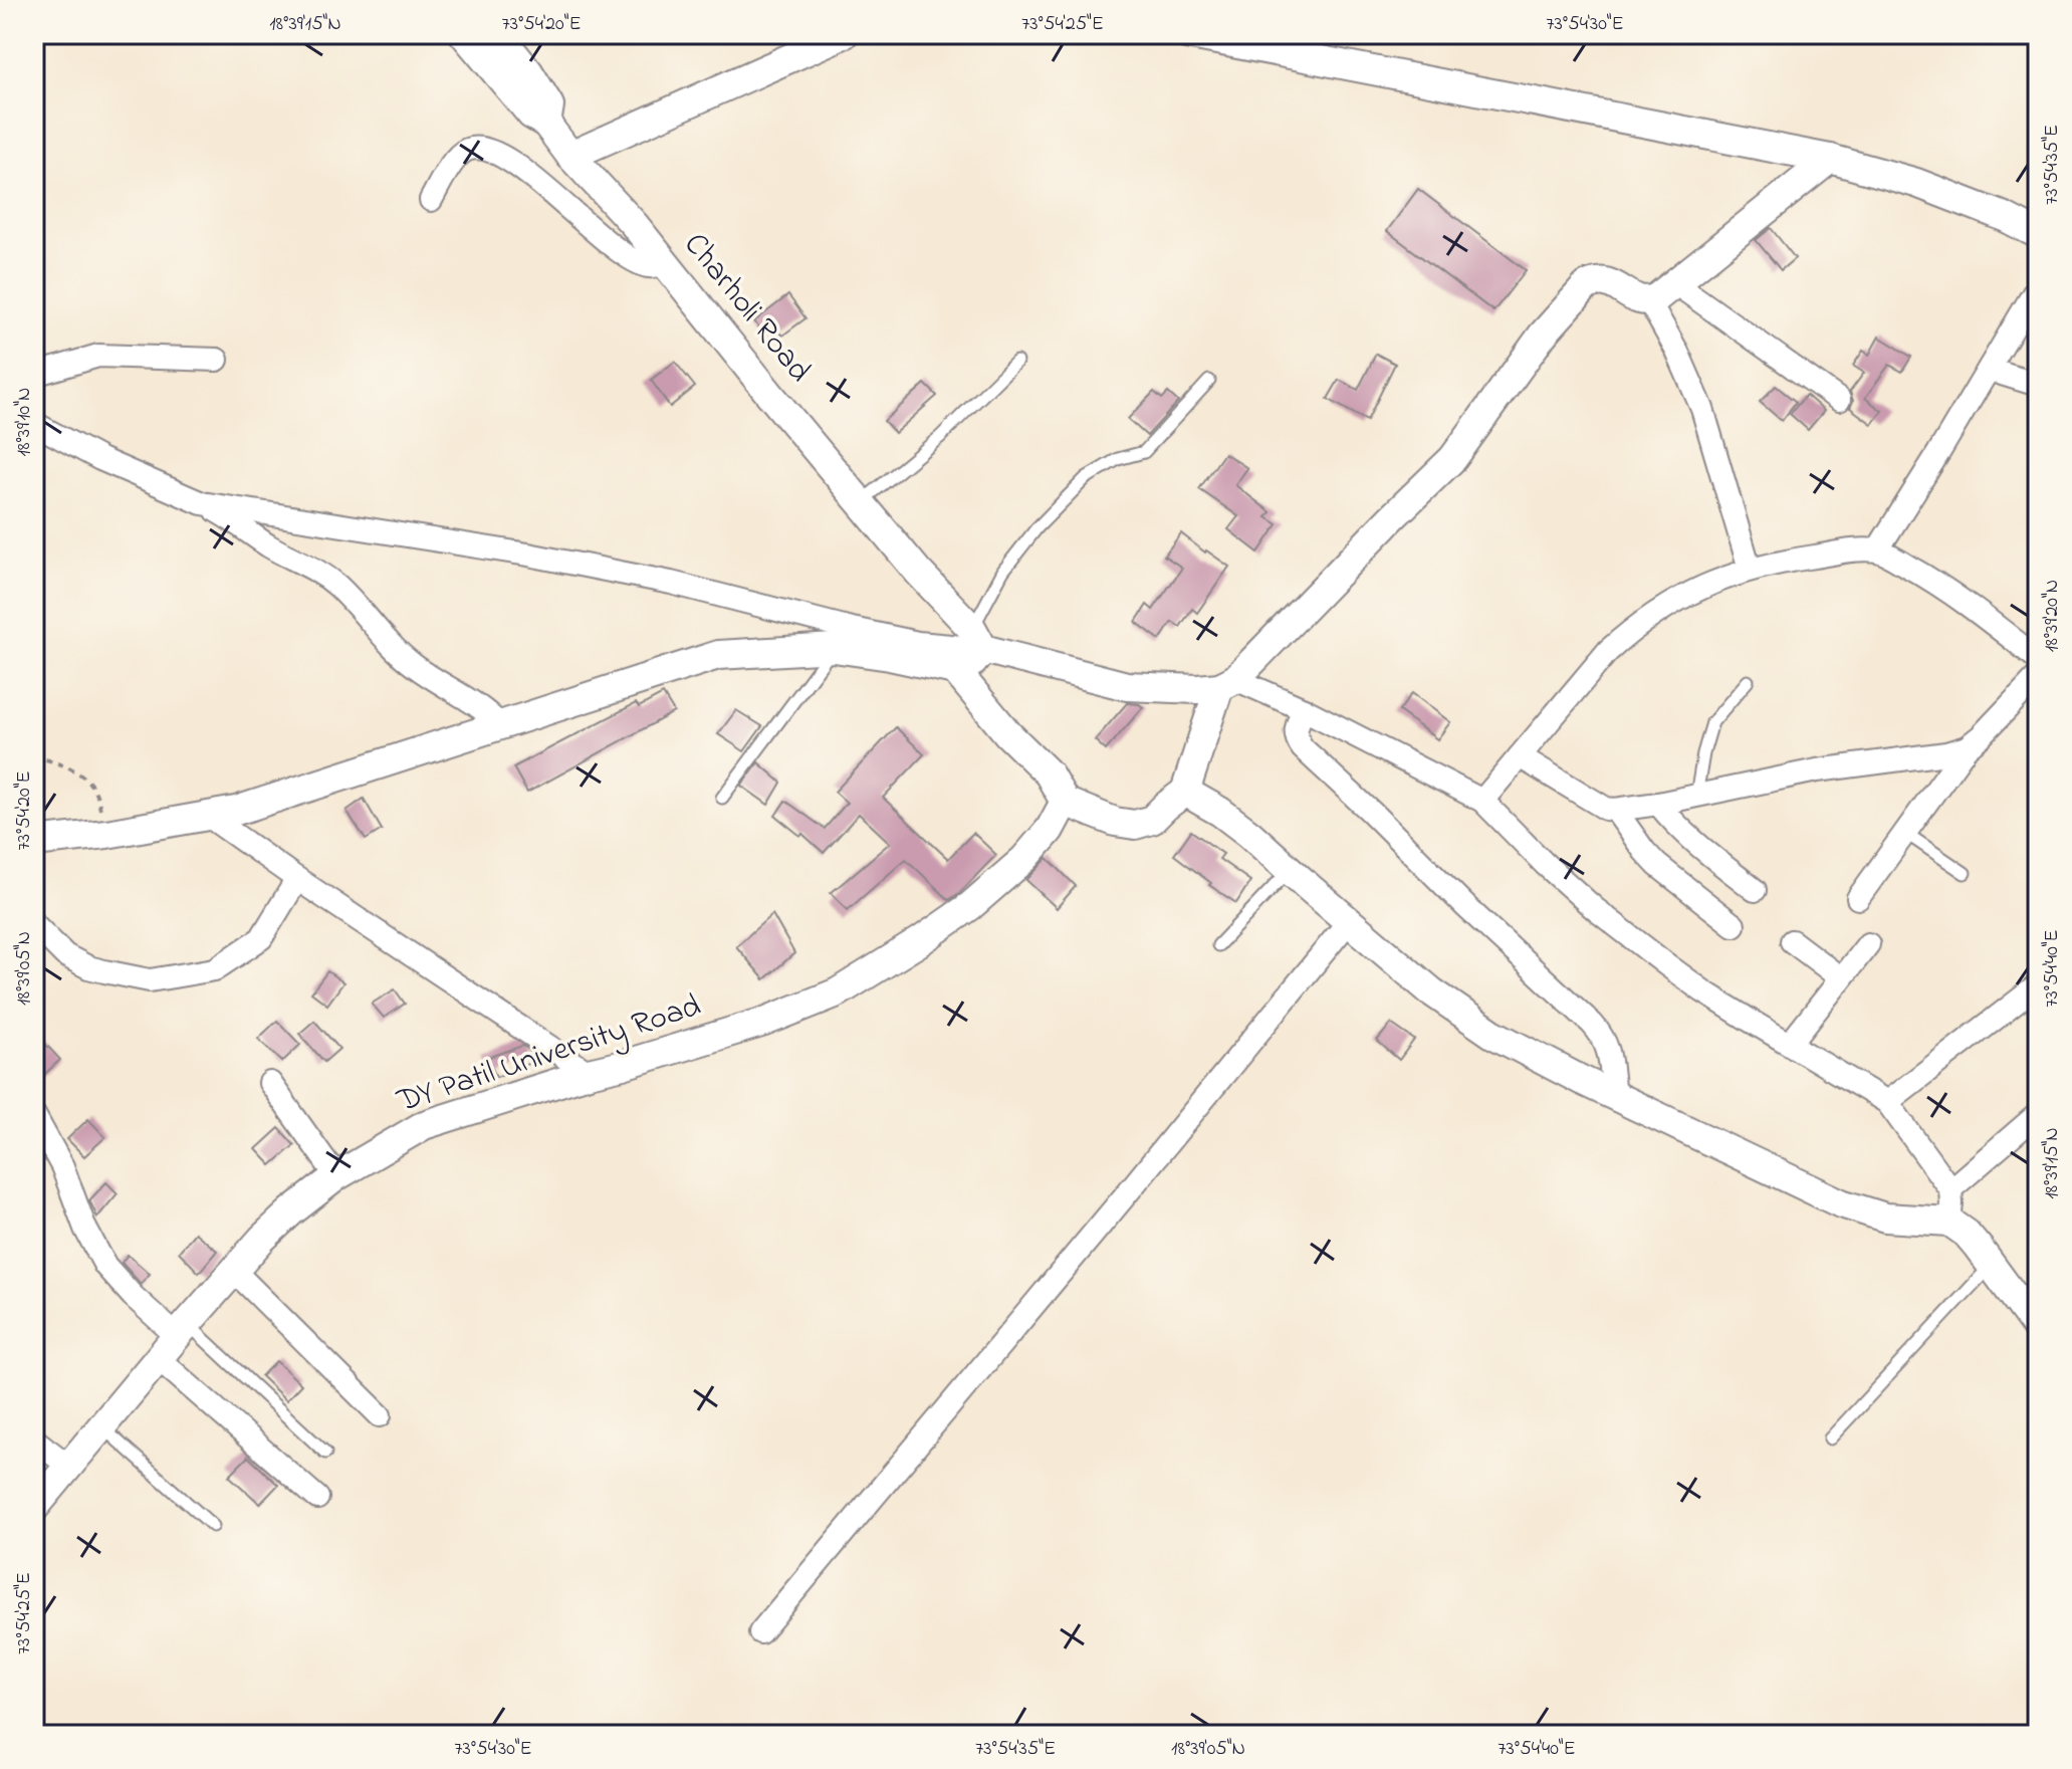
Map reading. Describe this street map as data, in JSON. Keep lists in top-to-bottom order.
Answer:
{
  "streets": {
    "street": ["Charholi Road", "DY Patil University Road"]
  },
  "coordinates": [
    "18°39'15\"N",
    "73°54'20\"E",
    "73°54'25\"E",
    "73°54'30\"E",
    "73°54'35\"E",
    "18°39'10\"N",
    "18°39'20\"N",
    "73°54'40\"E",
    "18°39'05\"N"
  ]
}
